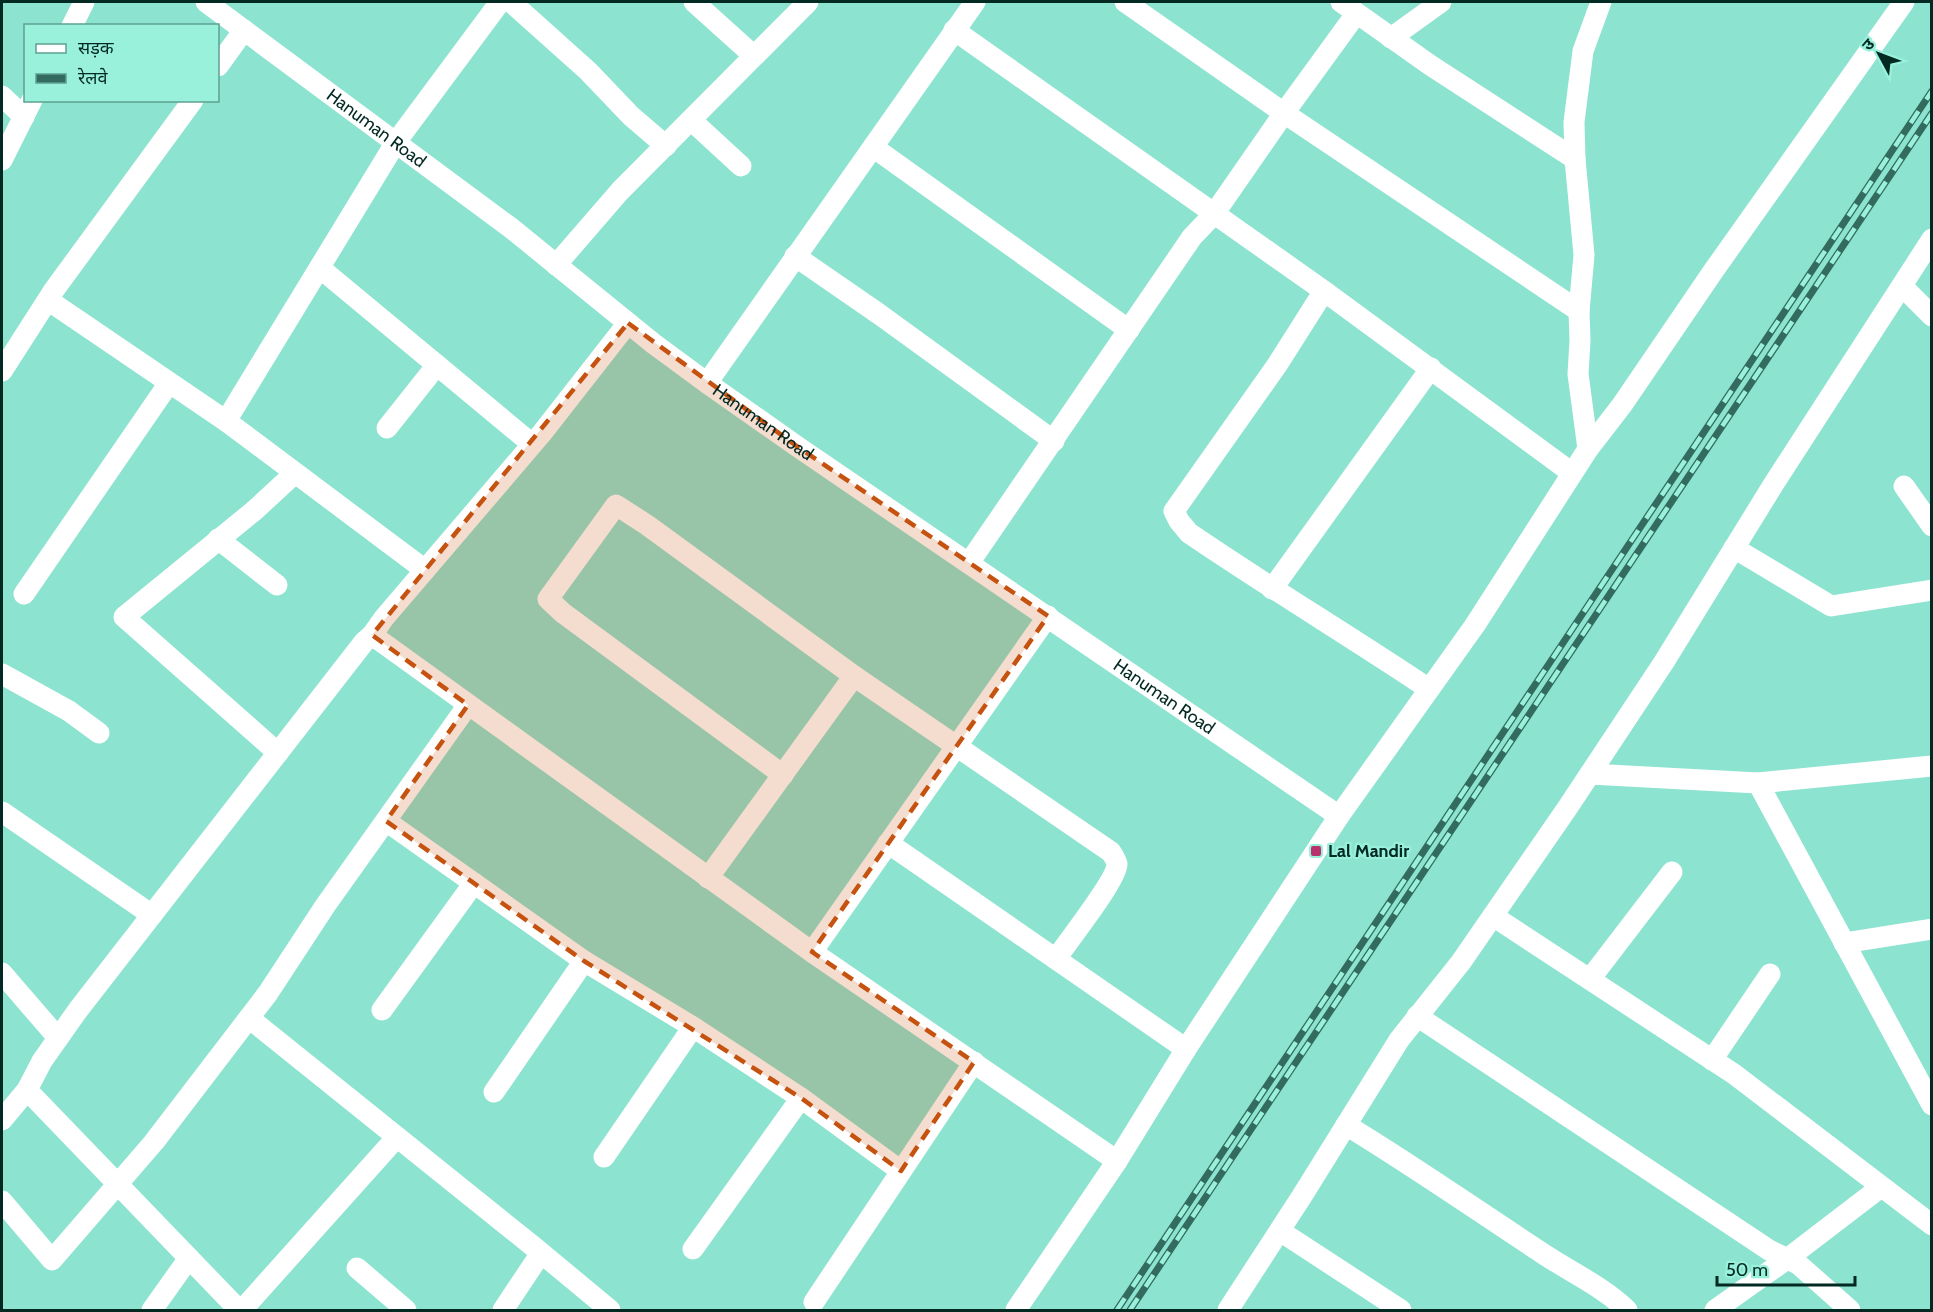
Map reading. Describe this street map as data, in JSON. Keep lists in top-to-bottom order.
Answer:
{
  "streets": {
    "street": ["Hanuman Road"]
  },
  "places": {
    "transit": ["Lal Mandir"]
  },
  "legend": ["सड़क", "रेलवे"],
  "scale_bar": "50 m",
  "north": "top left"
}
